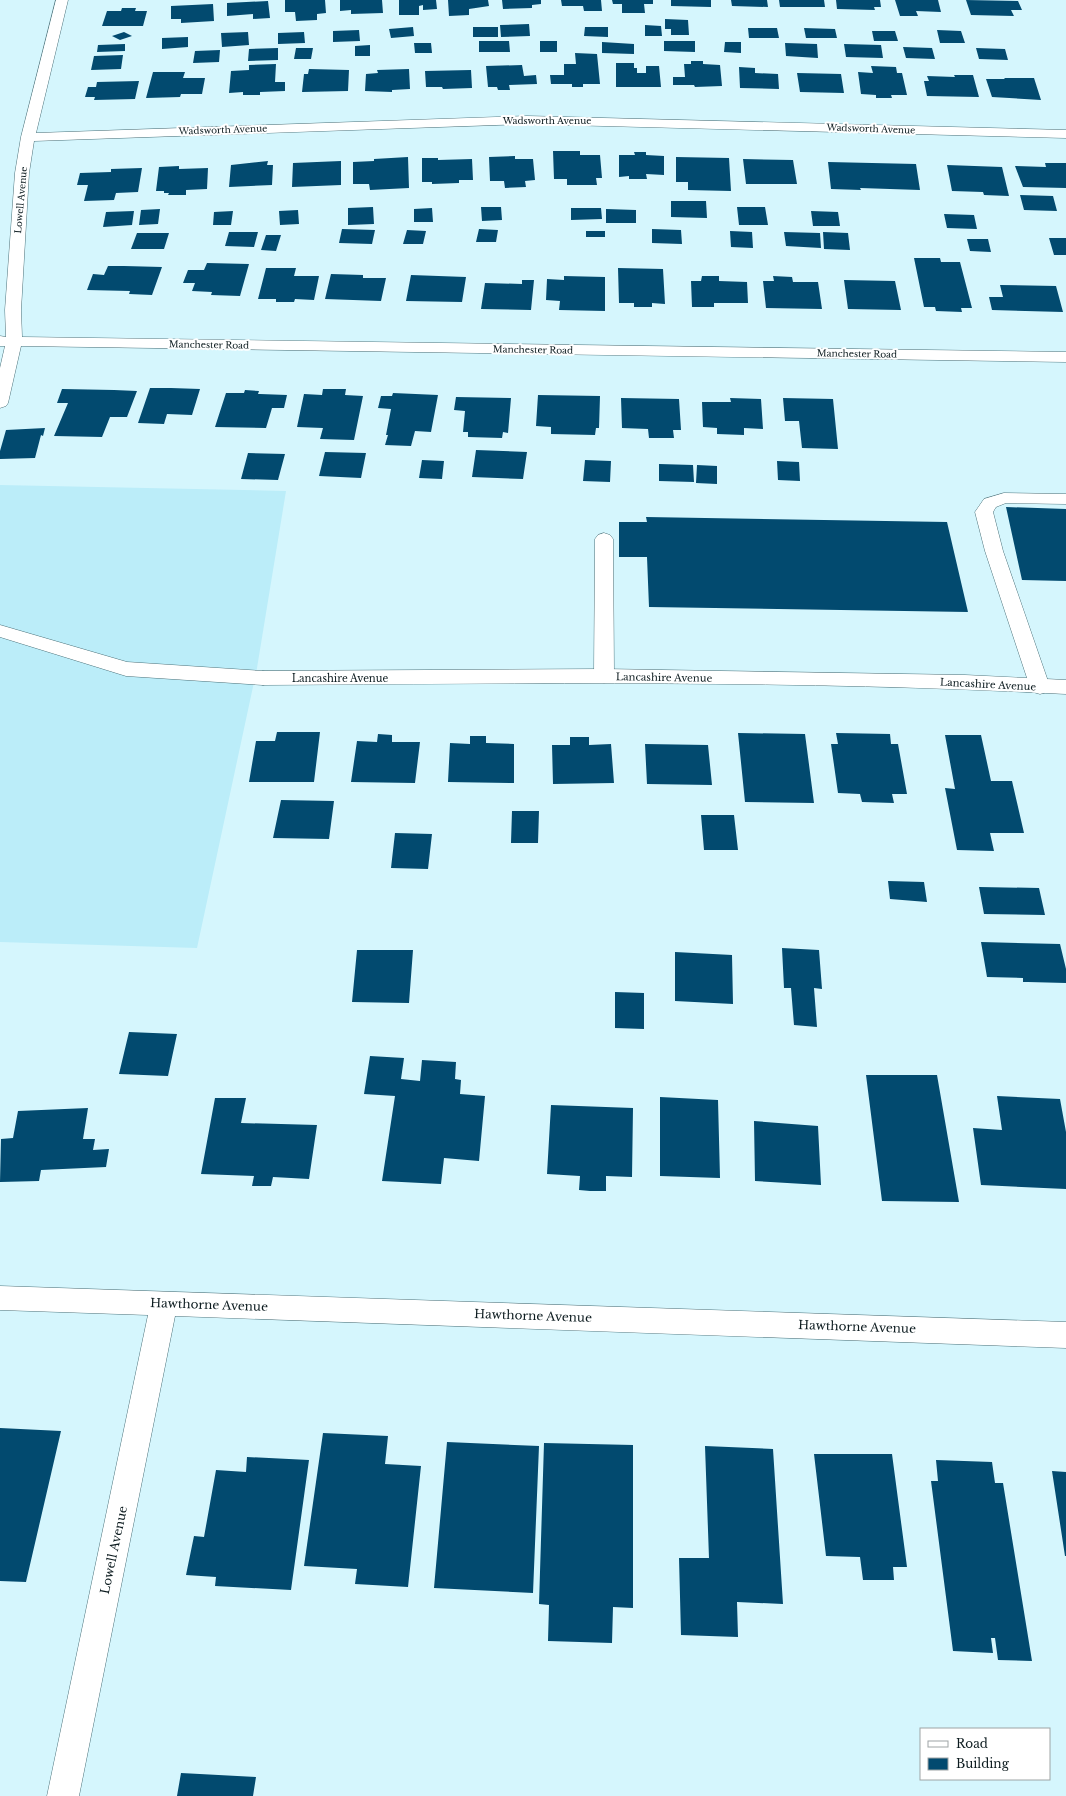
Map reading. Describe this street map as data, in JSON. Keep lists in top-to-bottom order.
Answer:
{
  "streets": {
    "street": [
      "Wadsworth Avenue",
      "Lowell Avenue",
      "Manchester Road",
      "Lancashire Avenue",
      "Hawthorne Avenue"
    ]
  },
  "crossings": [
    ["Wadsworth Avenue", "Lowell Avenue"],
    ["Lowell Avenue", "Manchester Road"],
    ["Lowell Avenue", "Hawthorne Avenue"]
  ],
  "legend": ["Road", "Building"]
}
